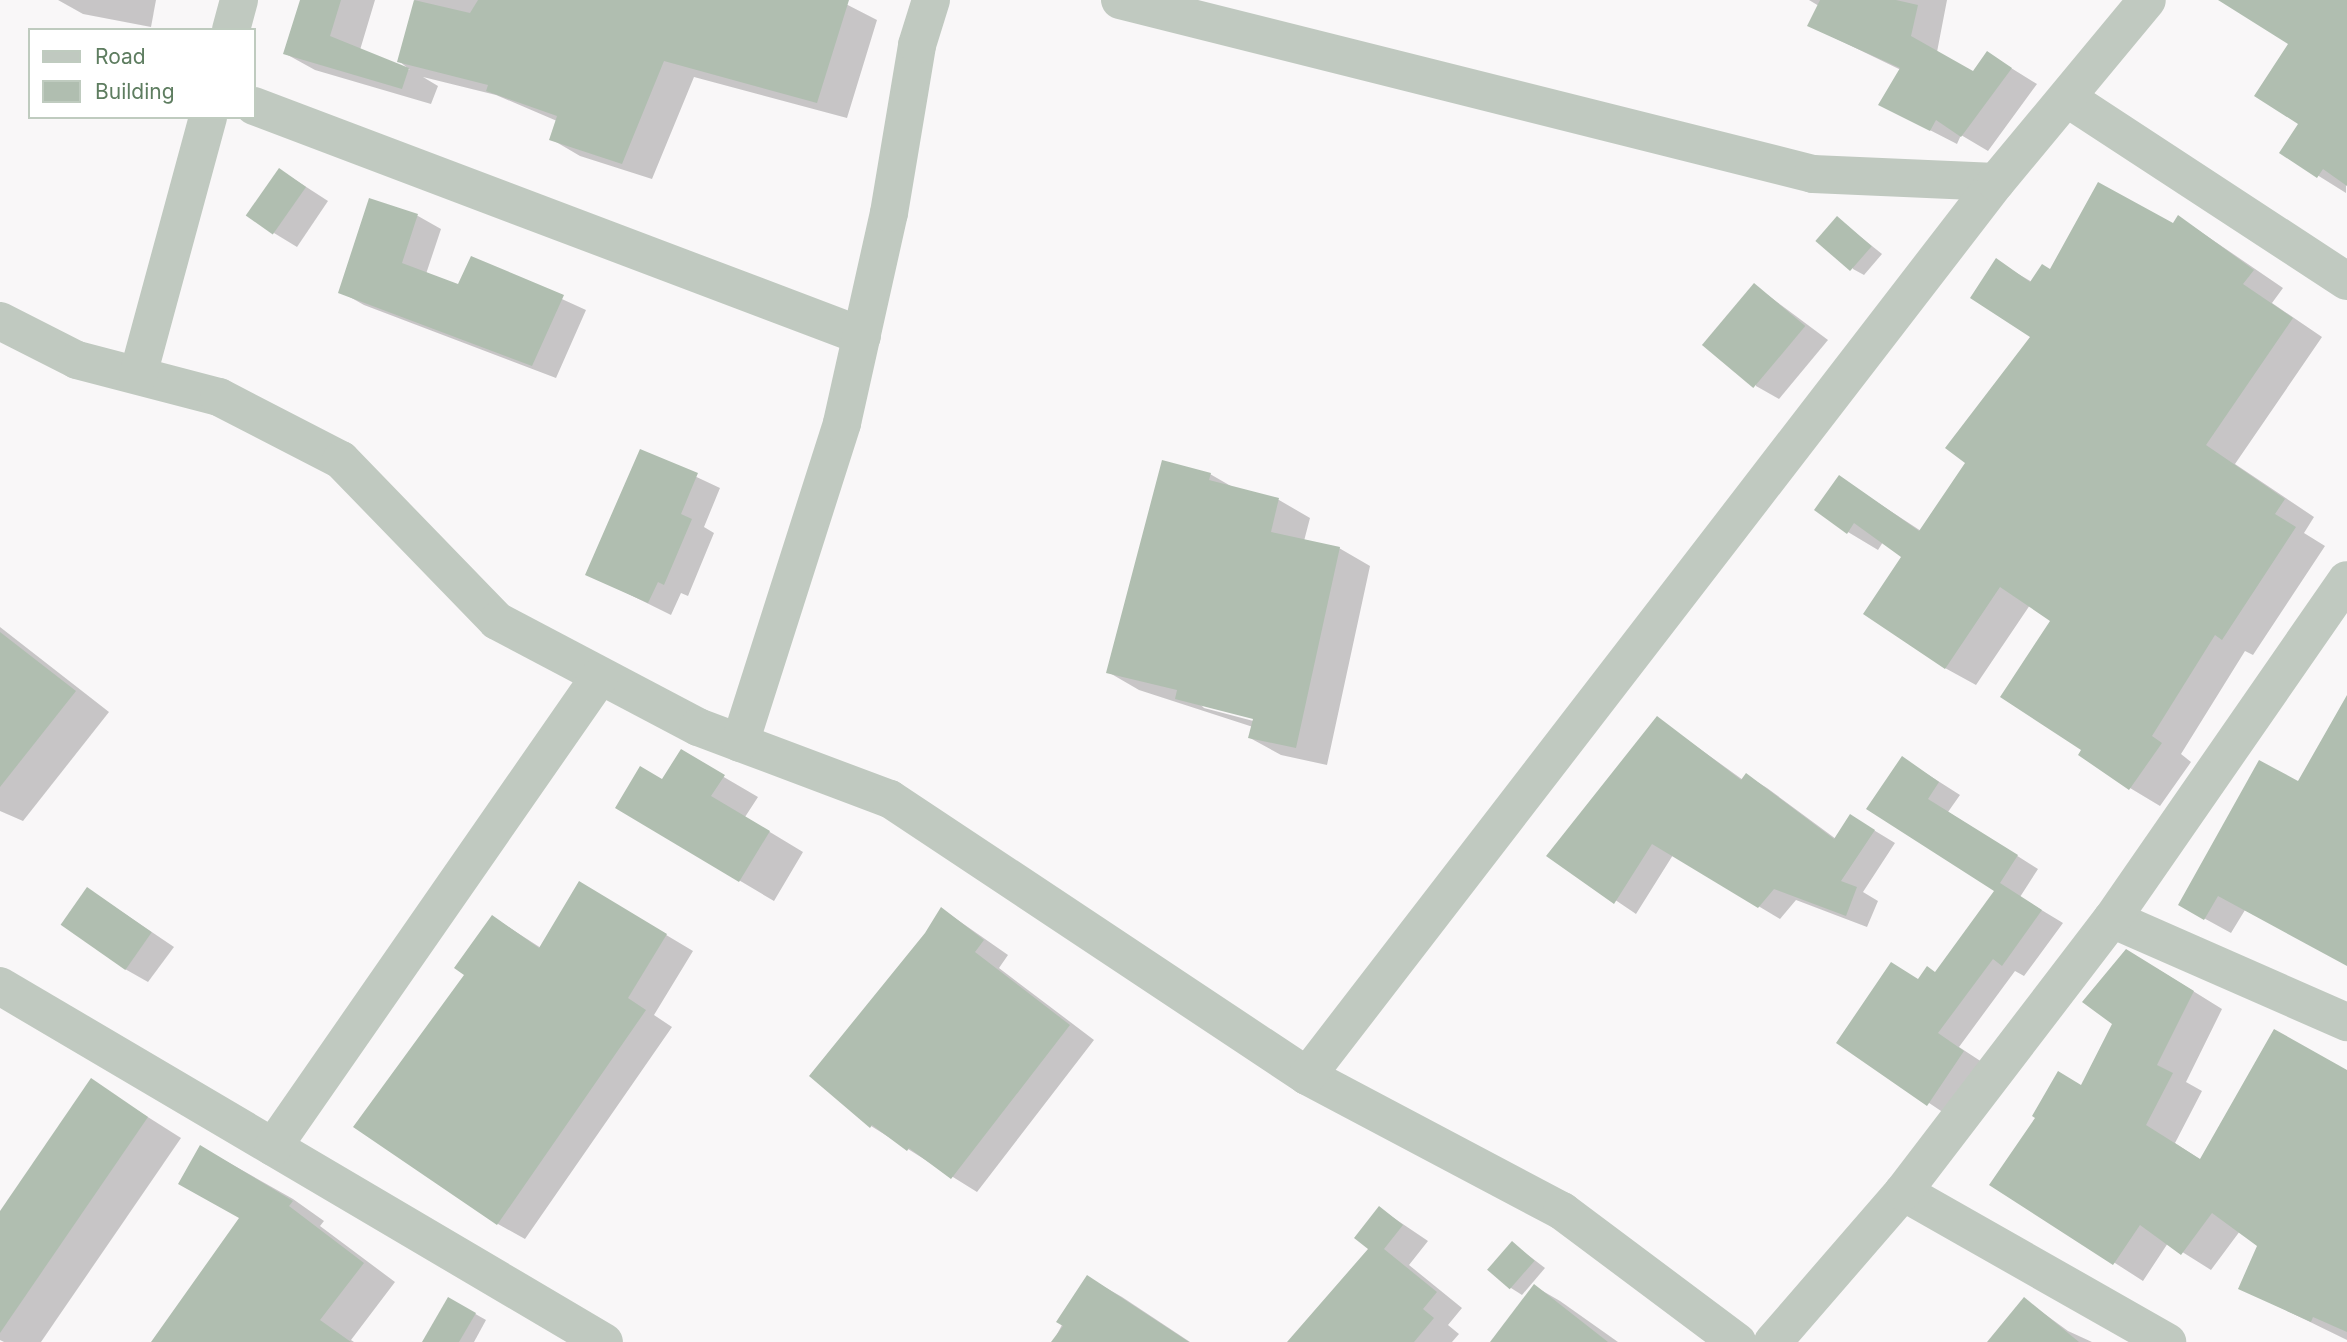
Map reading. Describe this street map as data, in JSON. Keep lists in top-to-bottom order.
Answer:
{
  "legend": ["Road", "Building"]
}
